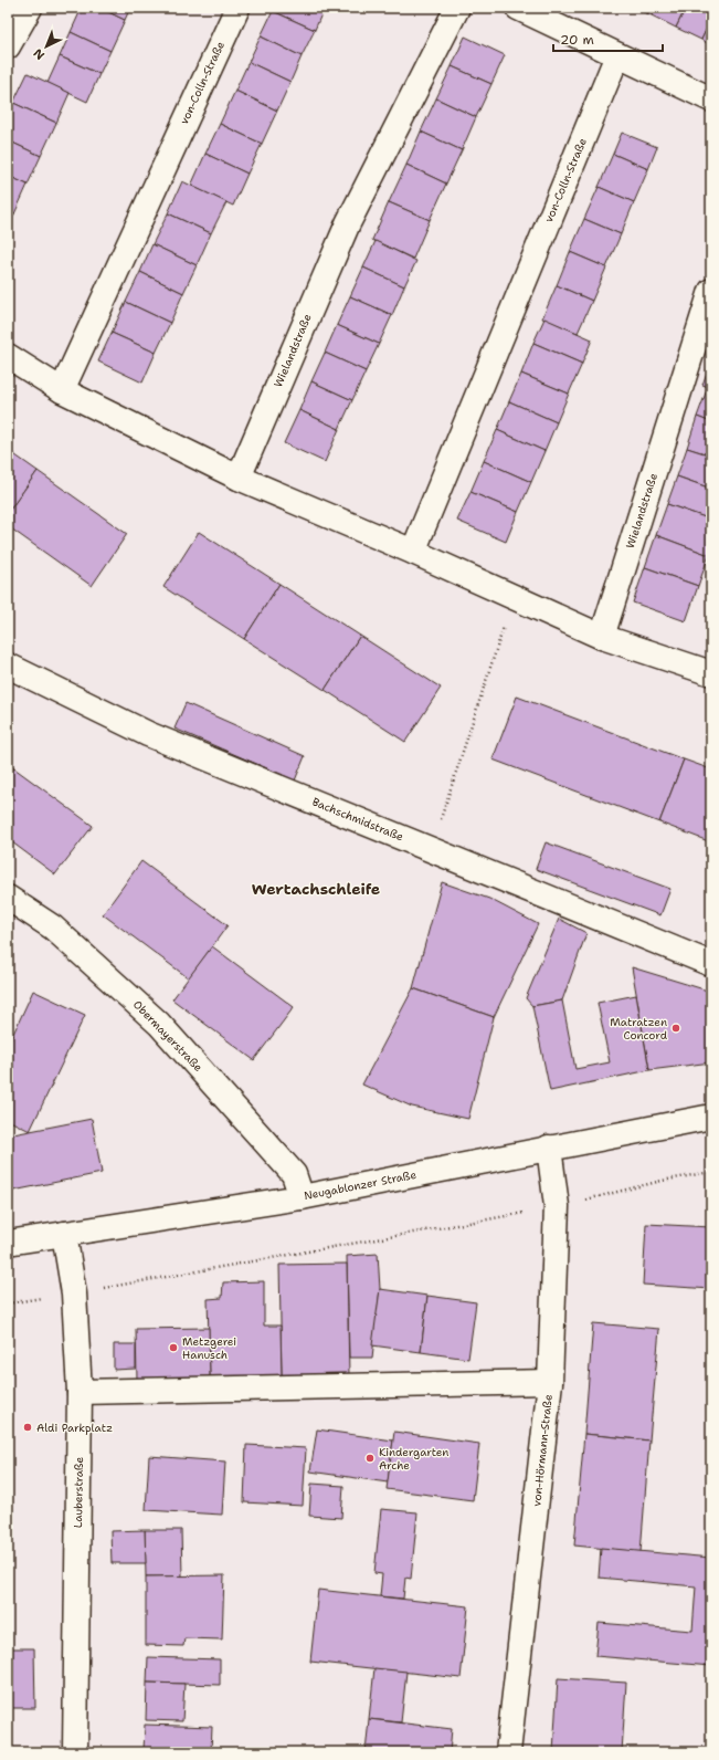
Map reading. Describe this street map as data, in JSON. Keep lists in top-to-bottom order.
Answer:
{
  "streets": {
    "street": [
      "von-Colln-Straße",
      "Wielandstraße",
      "Bachschmidstraße",
      "Obermayerstraße",
      "Neugablonzer Straße",
      "von-Hörmann-Straße",
      "Lauberstraße"
    ]
  },
  "crossings": [
    ["Obermayerstraße", "Neugablonzer Straße"],
    ["Neugablonzer Straße", "von-Hörmann-Straße"],
    ["Neugablonzer Straße", "Lauberstraße"]
  ],
  "districts": ["Wertachschleife"],
  "places": [
    "Matratzen Concord",
    "Metzgerei Hanusch",
    "Aldi Parkplatz",
    "Kindergarten Arche"
  ],
  "scale_bar": "20 m",
  "north": "bottom left"
}
